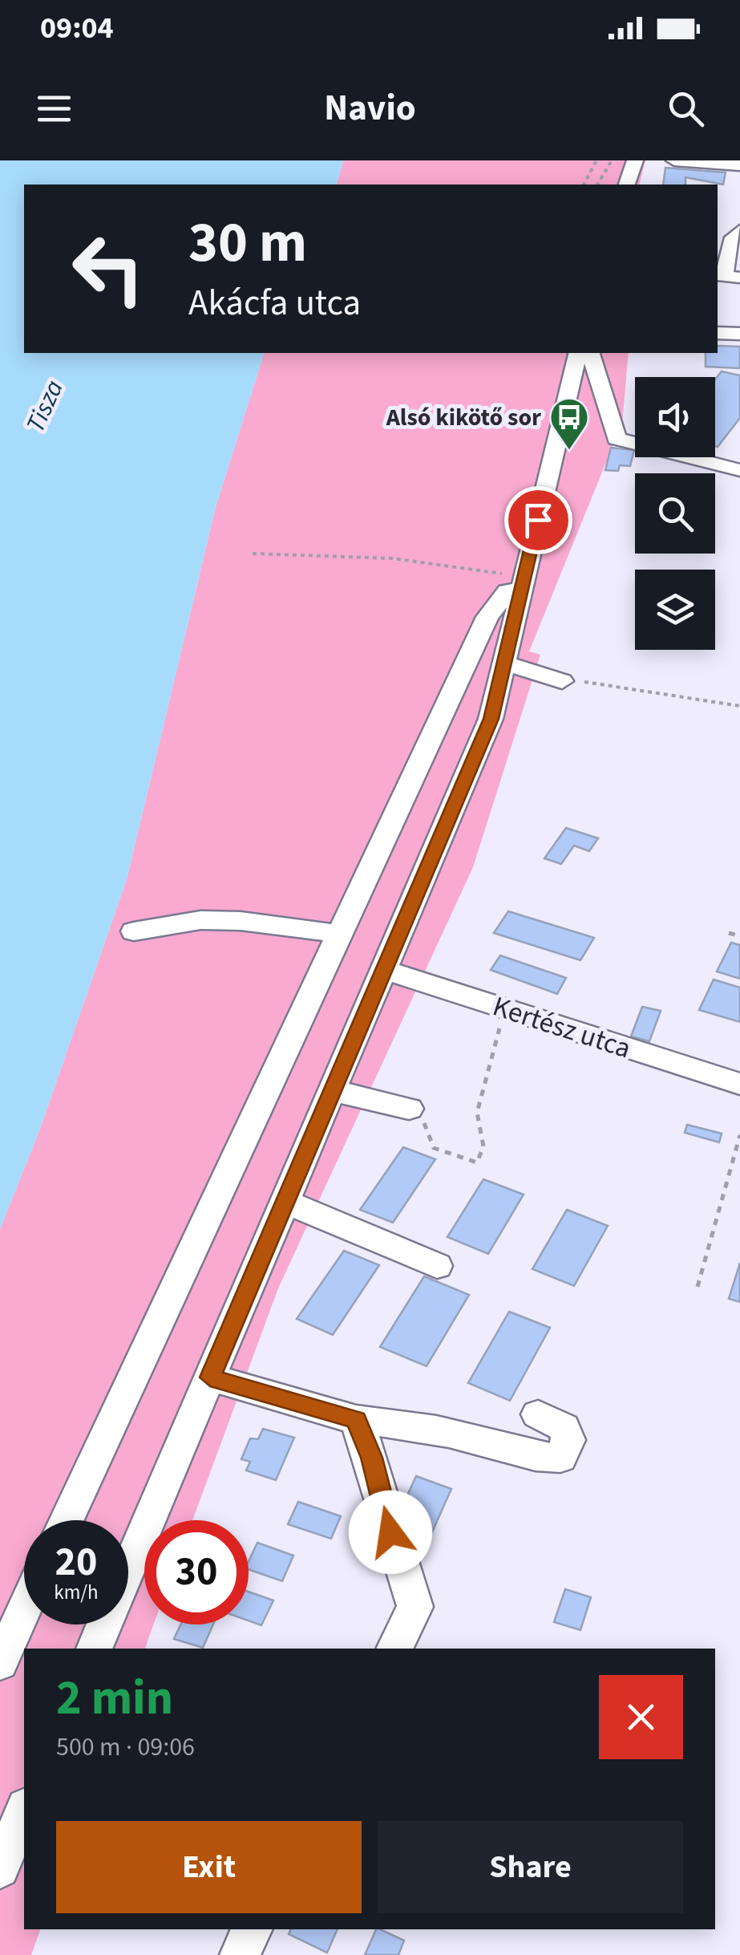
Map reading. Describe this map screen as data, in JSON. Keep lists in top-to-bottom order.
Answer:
{
  "streets": {
    "street": ["Kertész utca"]
  },
  "water": ["Tisza"],
  "places": {
    "bus stop": ["Alsó kikötő sor"]
  },
  "page": {
    "status": "09:04",
    "header": "Navio",
    "turn": ["30 m", "Akácfa utca"],
    "speed": "20 km/h",
    "limit": "30",
    "heading": ["2 min", "500 m · 09:06"],
    "buttons": ["Exit", "Share"]
  }
}
